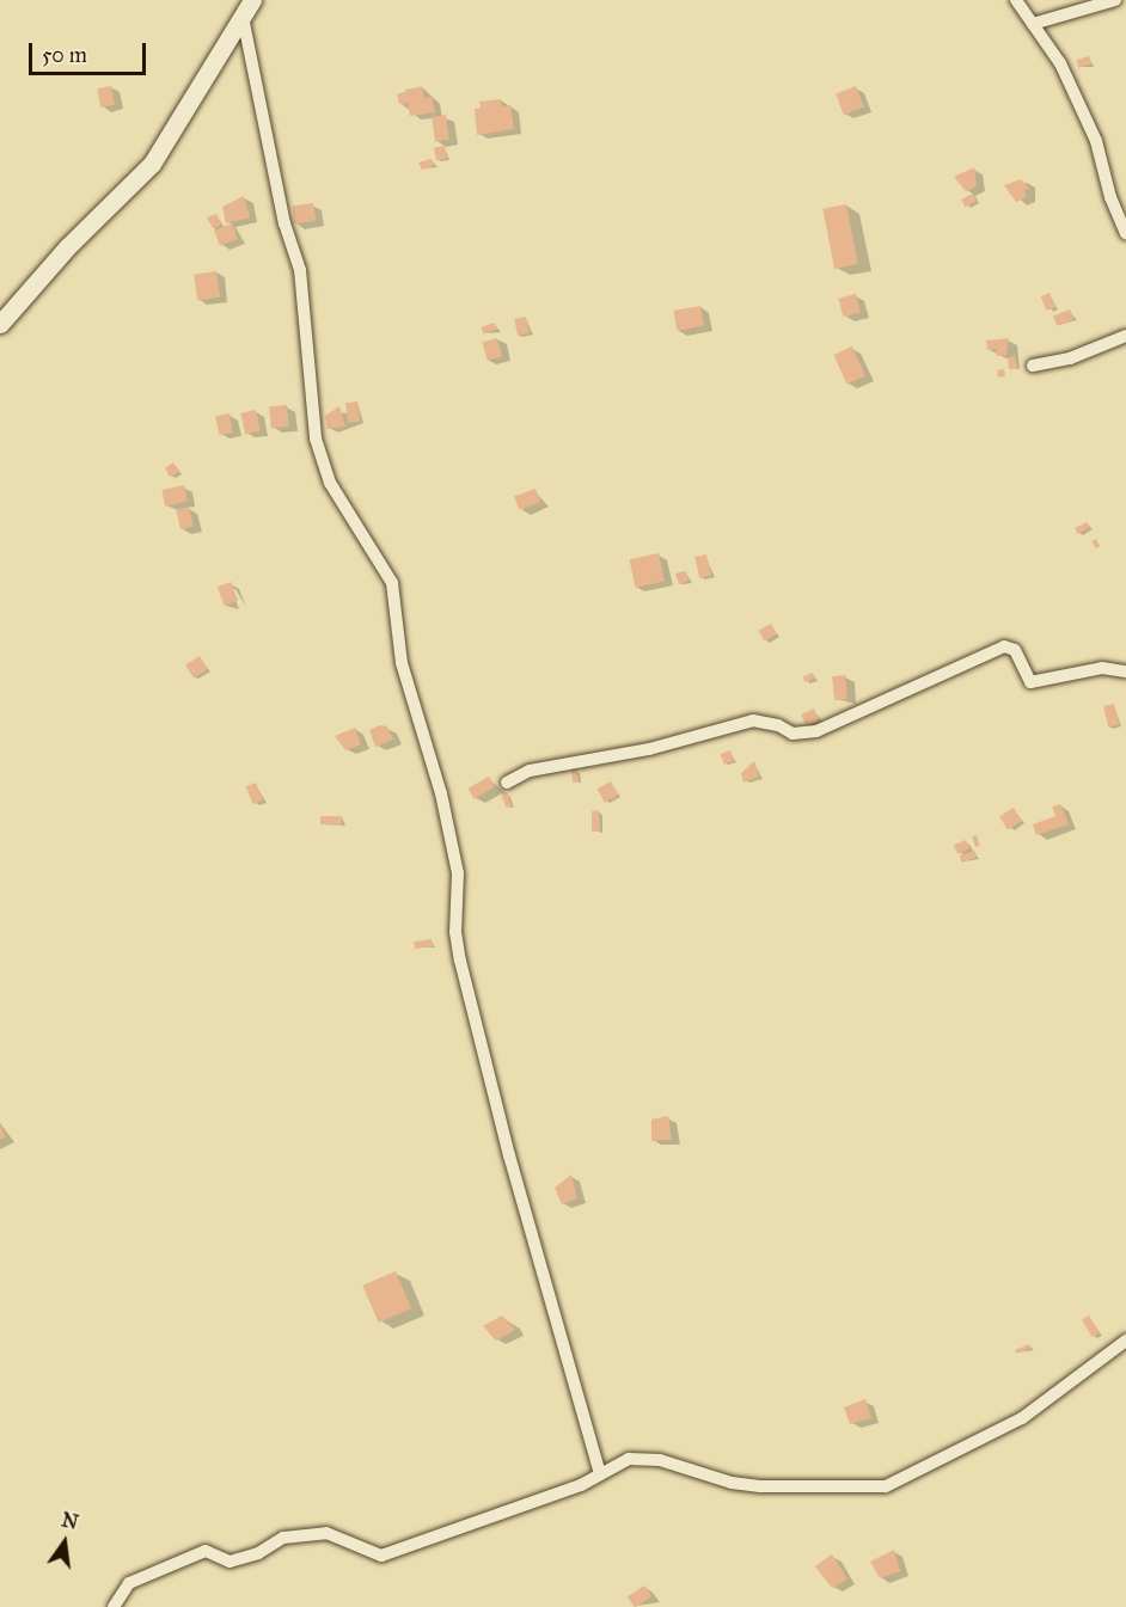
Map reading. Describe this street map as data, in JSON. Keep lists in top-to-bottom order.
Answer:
{
  "scale_bar": "50 m",
  "north": "top"
}
